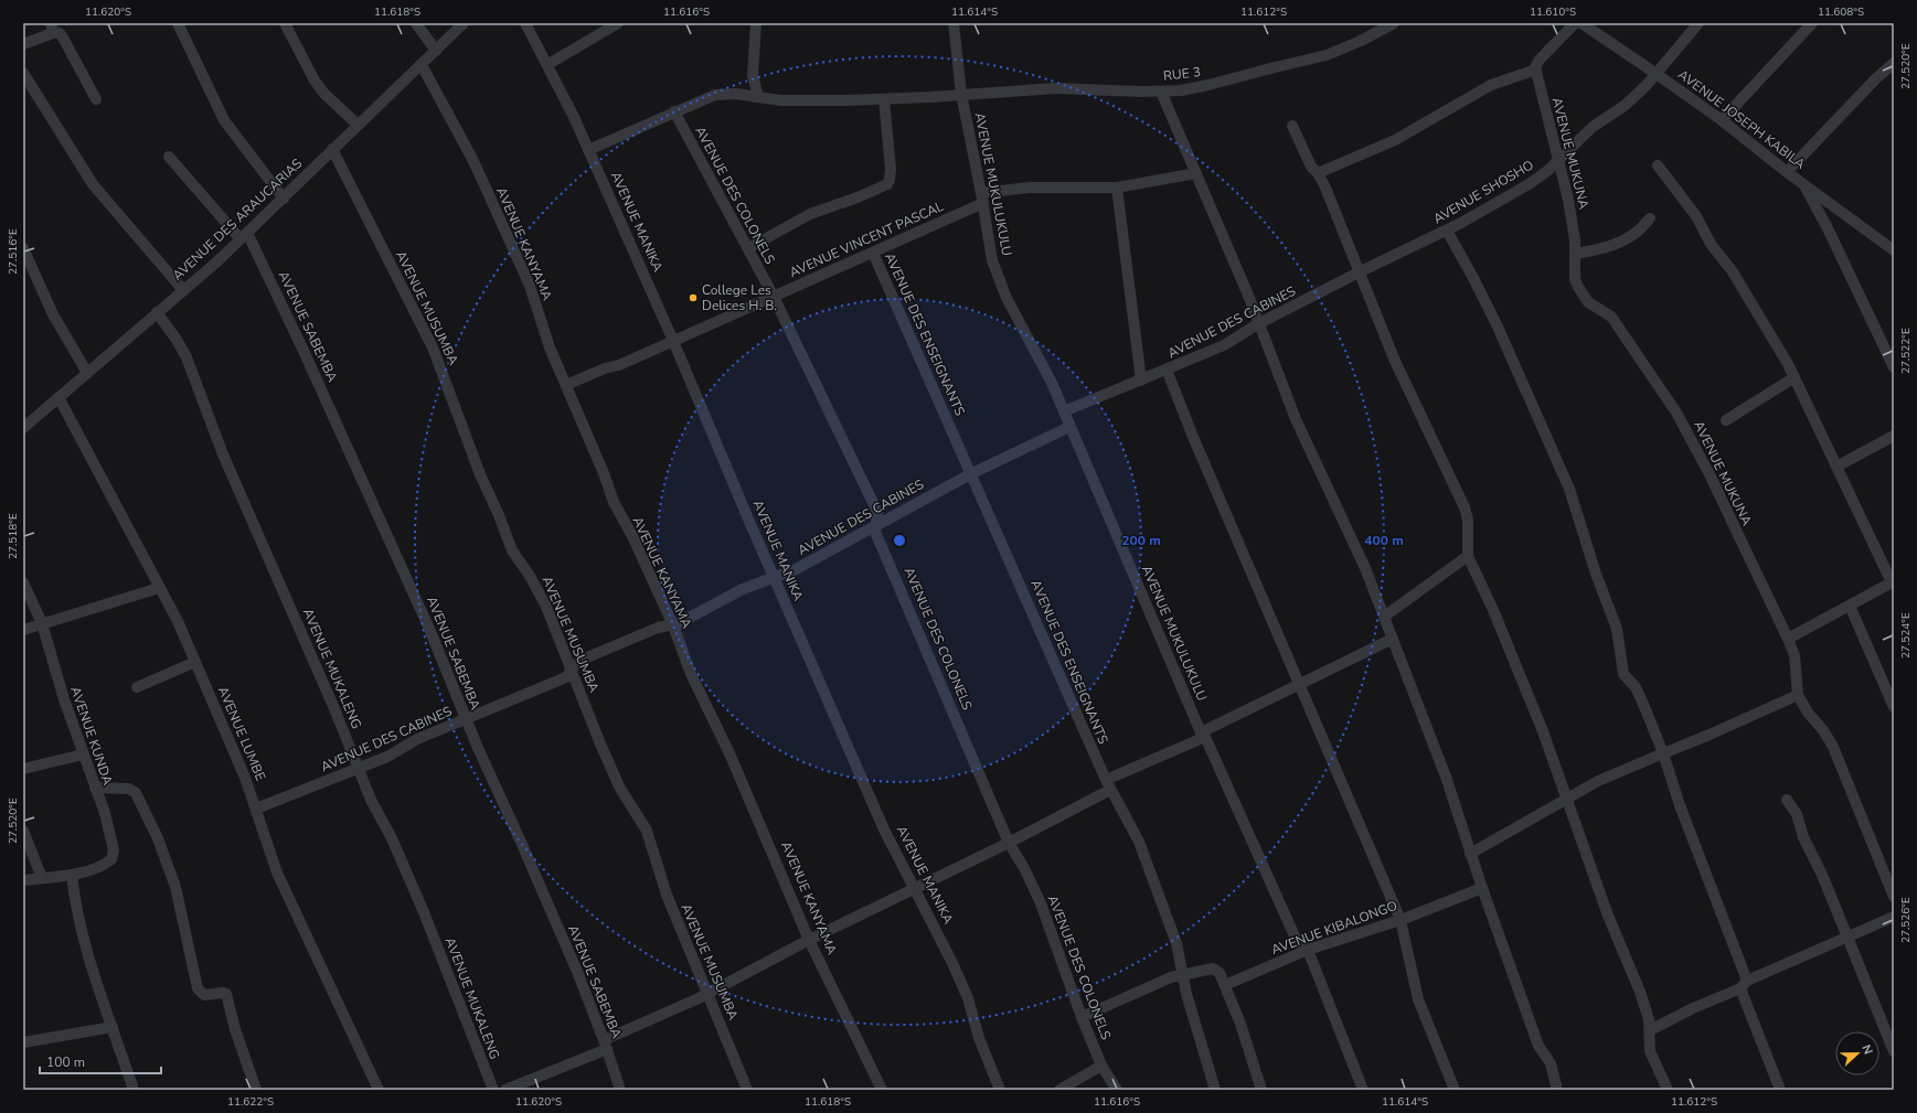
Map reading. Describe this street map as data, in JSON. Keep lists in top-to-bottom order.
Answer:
{
  "streets": {
    "street": [
      "RUE 3",
      "AVENUE JOSEPH KABILA",
      "AVENUE MUKUNA",
      "AVENUE MUKULUKULU",
      "AVENUE SHOSHO",
      "AVENUE DES COLONELS",
      "AVENUE DES ARAUCARIAS",
      "AVENUE MANIKA",
      "AVENUE VINCENT PASCAL",
      "AVENUE KANYAMA",
      "AVENUE MUSUMBA",
      "AVENUE DES CABINES",
      "AVENUE SABEMBA",
      "AVENUE DES ENSEIGNANTS",
      "AVENUE MUKALENG",
      "AVENUE LUMBE",
      "AVENUE KUNDA",
      "AVENUE KIBALONGO"
    ]
  },
  "crossings": [
    ["RUE 3", "AVENUE MUKULUKULU"],
    ["RUE 3", "AVENUE DES COLONELS"],
    ["RUE 3", "AVENUE MANIKA"],
    ["AVENUE JOSEPH KABILA", "AVENUE SHOSHO"],
    ["AVENUE MUKUNA", "AVENUE SHOSHO"],
    ["AVENUE MUKULUKULU", "AVENUE VINCENT PASCAL"],
    ["AVENUE MUKULUKULU", "AVENUE DES CABINES"],
    ["AVENUE MUKULUKULU", "AVENUE KIBALONGO"],
    ["AVENUE SHOSHO", "AVENUE DES CABINES"],
    ["AVENUE DES COLONELS", "AVENUE VINCENT PASCAL"],
    ["AVENUE DES COLONELS", "AVENUE DES CABINES"],
    ["AVENUE DES ARAUCARIAS", "AVENUE KANYAMA"],
    ["AVENUE DES ARAUCARIAS", "AVENUE MUSUMBA"],
    ["AVENUE DES ARAUCARIAS", "AVENUE SABEMBA"],
    ["AVENUE DES ARAUCARIAS", "AVENUE MUKALENG"],
    ["AVENUE DES ARAUCARIAS", "AVENUE LUMBE"],
    ["AVENUE MANIKA", "AVENUE VINCENT PASCAL"],
    ["AVENUE MANIKA", "AVENUE DES CABINES"],
    ["AVENUE VINCENT PASCAL", "AVENUE KANYAMA"],
    ["AVENUE VINCENT PASCAL", "AVENUE DES ENSEIGNANTS"],
    ["AVENUE KANYAMA", "AVENUE DES CABINES"],
    ["AVENUE MUSUMBA", "AVENUE DES CABINES"],
    ["AVENUE DES CABINES", "AVENUE SABEMBA"],
    ["AVENUE DES CABINES", "AVENUE DES ENSEIGNANTS"],
    ["AVENUE DES CABINES", "AVENUE MUKALENG"],
    ["AVENUE DES CABINES", "AVENUE LUMBE"]
  ],
  "places": ["College Les Delices H. B."],
  "scale_bar": "100 m",
  "north": "right",
  "coordinates": [
    "11.620°S",
    "11.618°S",
    "11.616°S",
    "11.614°S",
    "11.612°S",
    "11.610°S",
    "11.608°S",
    "27.520°E",
    "27.516°E",
    "27.522°E",
    "27.518°E",
    "27.524°E",
    "27.526°E",
    "11.622°S"
  ],
  "rings": ["200 m", "400 m"]
}
